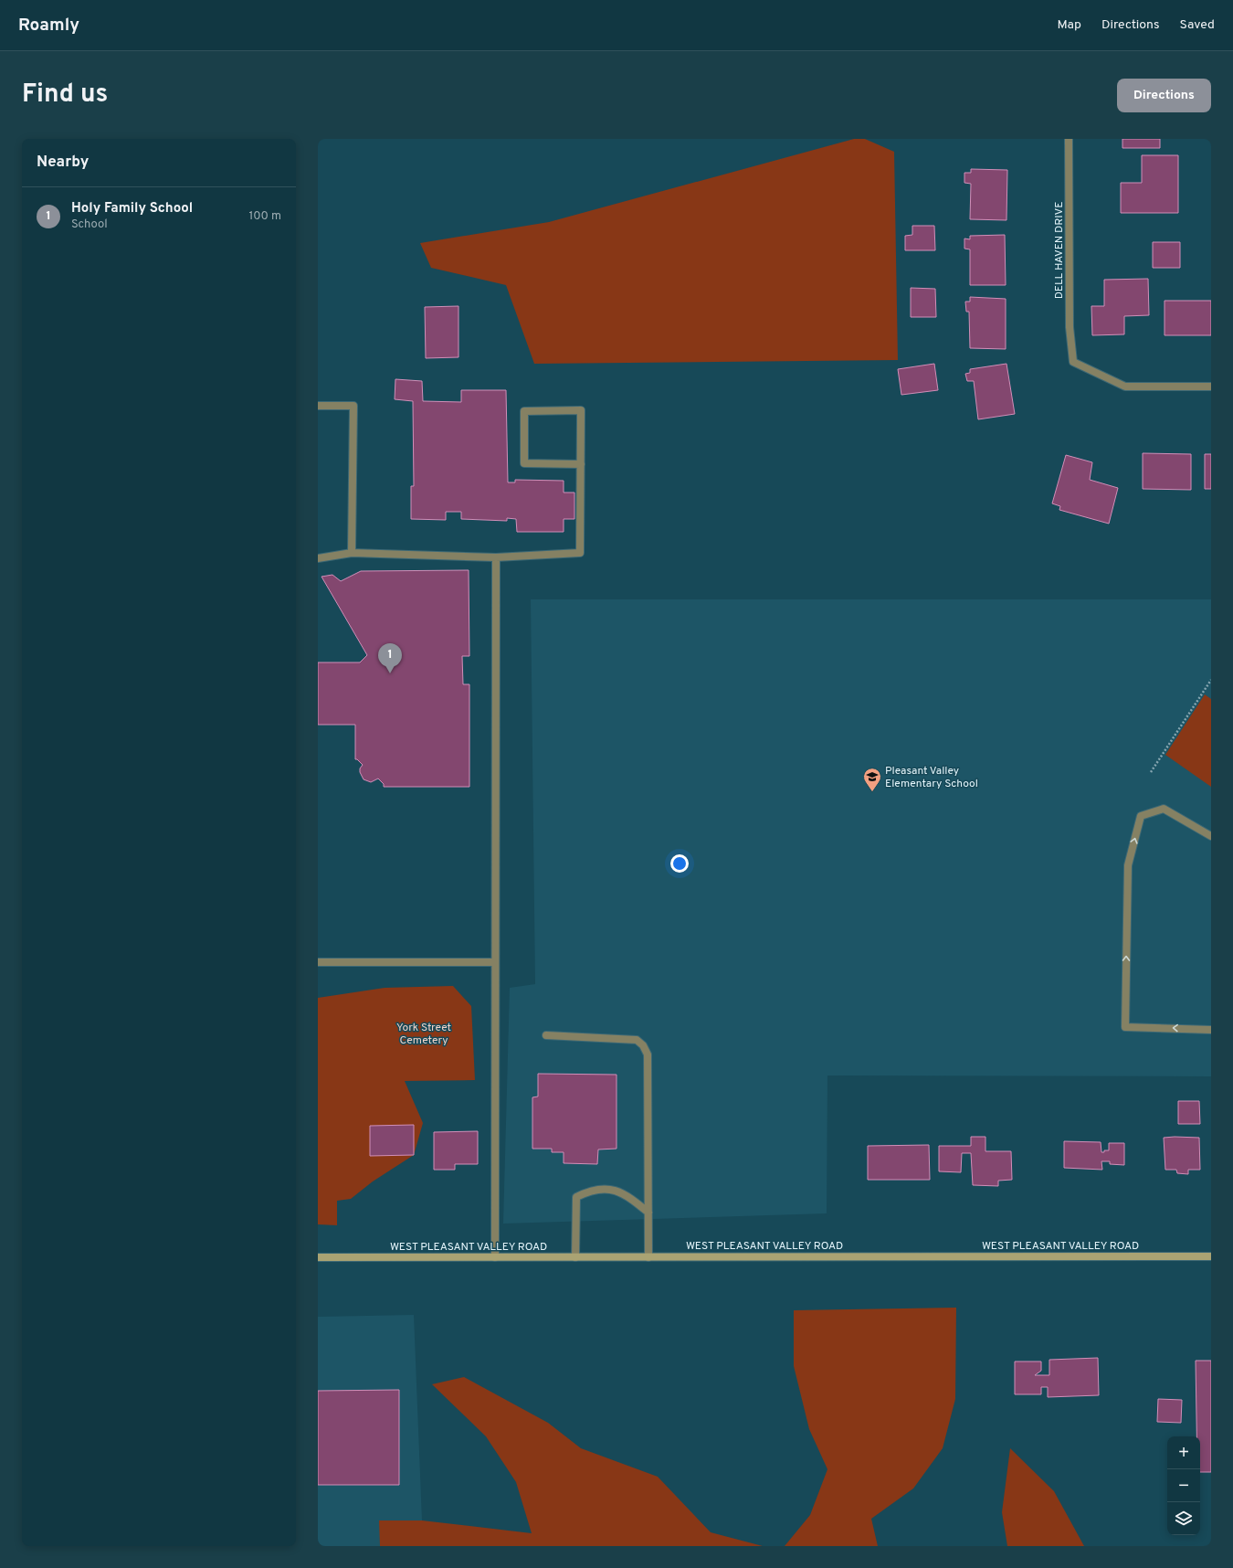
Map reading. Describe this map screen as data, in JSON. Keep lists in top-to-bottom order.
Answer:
{
  "streets": {
    "main road": ["WEST PLEASANT VALLEY ROAD"],
    "street": ["DELL HAVEN DRIVE"]
  },
  "parks": ["York Street Cemetery"],
  "places": {
    "school or university": ["Pleasant Valley Elementary School"]
  },
  "page": {
    "header": "Roamly",
    "nav": ["Map", "Directions", "Saved"],
    "title": "Find us",
    "buttons": "Directions",
    "heading": "Nearby",
    "list": [
      {
        "mark": "1",
        "name": "Holy Family School",
        "note": "School",
        "value": "100 m"
      }
    ],
    "pins": "1",
    "map_buttons": ["+", "−"]
  }
}
